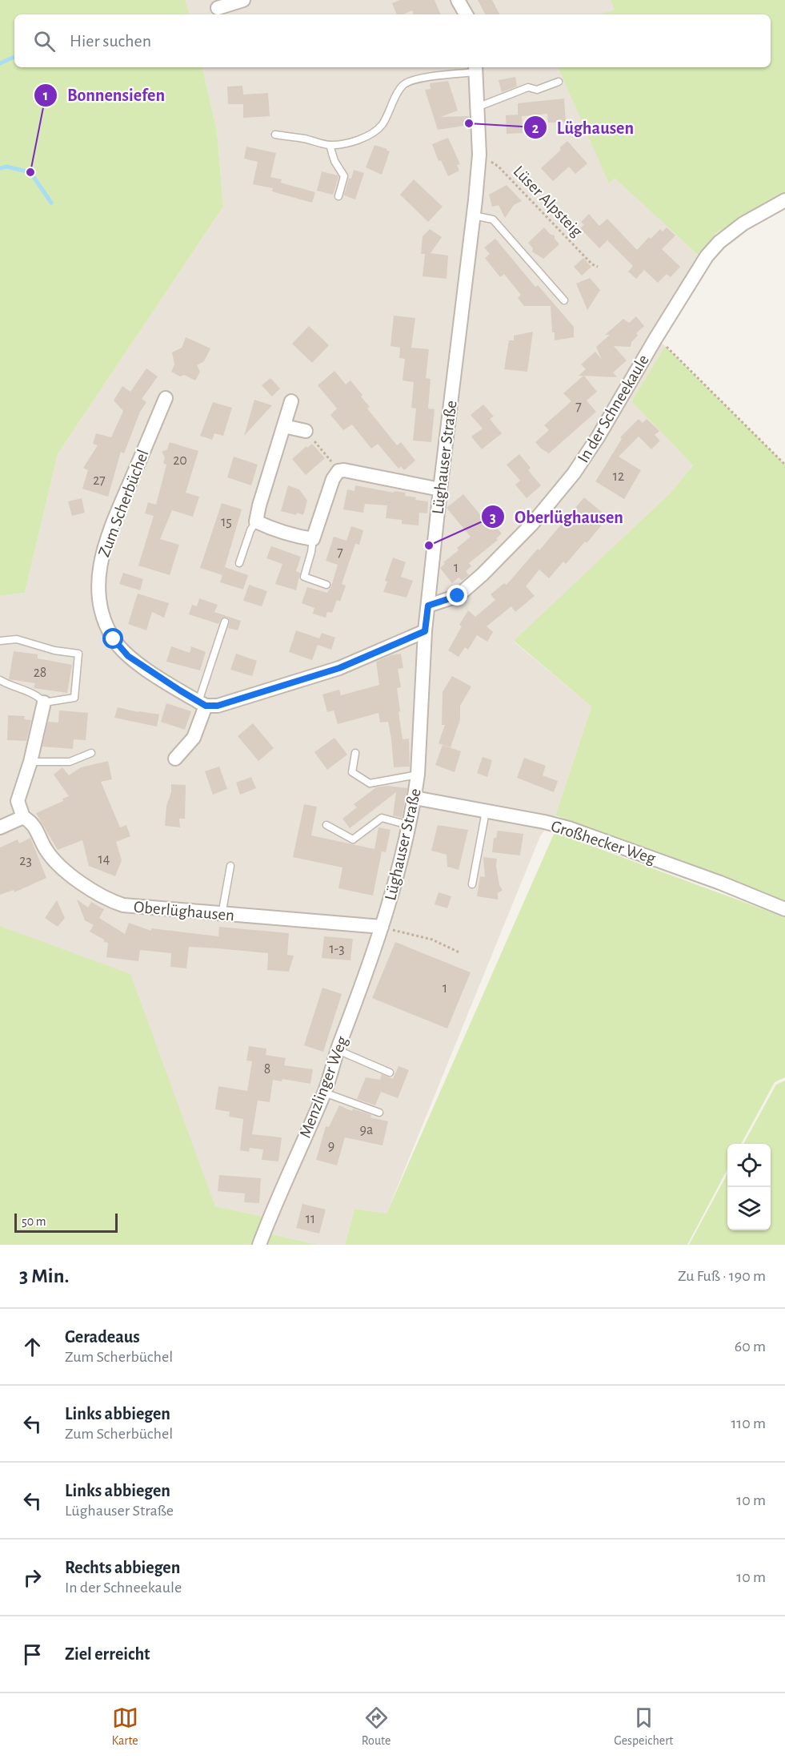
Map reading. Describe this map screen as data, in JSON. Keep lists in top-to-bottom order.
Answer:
{
  "streets": {
    "street": [
      "In der Schneekaule",
      "Lüghauser Straße",
      "Zum Scherbüchel",
      "Großhecker Weg",
      "Oberlüghausen",
      "Menzlinger Weg"
    ],
    "path": ["Lüser Alpsteig"]
  },
  "crossings": [
    ["Lüser Alpsteig", "Lüghauser Straße"],
    ["In der Schneekaule", "Lüghauser Straße"],
    ["Lüghauser Straße", "Großhecker Weg"],
    ["Lüghauser Straße", "Oberlüghausen"],
    ["Lüghauser Straße", "Menzlinger Weg"],
    ["Oberlüghausen", "Menzlinger Weg"]
  ],
  "places": ["Lüghausen", "Bonnensiefen", "Oberlüghausen"],
  "house_numbers": [
    "7",
    "20",
    "12",
    "27",
    "15",
    "7",
    "1",
    "28",
    "14",
    "23",
    "1-3",
    "1",
    "8",
    "9a",
    "9",
    "11"
  ],
  "scale_bar": "50 m",
  "page": {
    "search": "Hier suchen",
    "scale": "50 m",
    "heading": ["3 Min.", "Zu Fuß · 190 m"],
    "list": [
      ["Geradeaus", "Zum Scherbüchel", "60 m"],
      ["Links abbiegen", "Zum Scherbüchel", "110 m"],
      ["Links abbiegen", "Lüghauser Straße", "10 m"],
      ["Rechts abbiegen", "In der Schneekaule", "10 m"],
      "Ziel erreicht"
    ],
    "nav": ["Karte", "Route", "Gespeichert"]
  }
}
